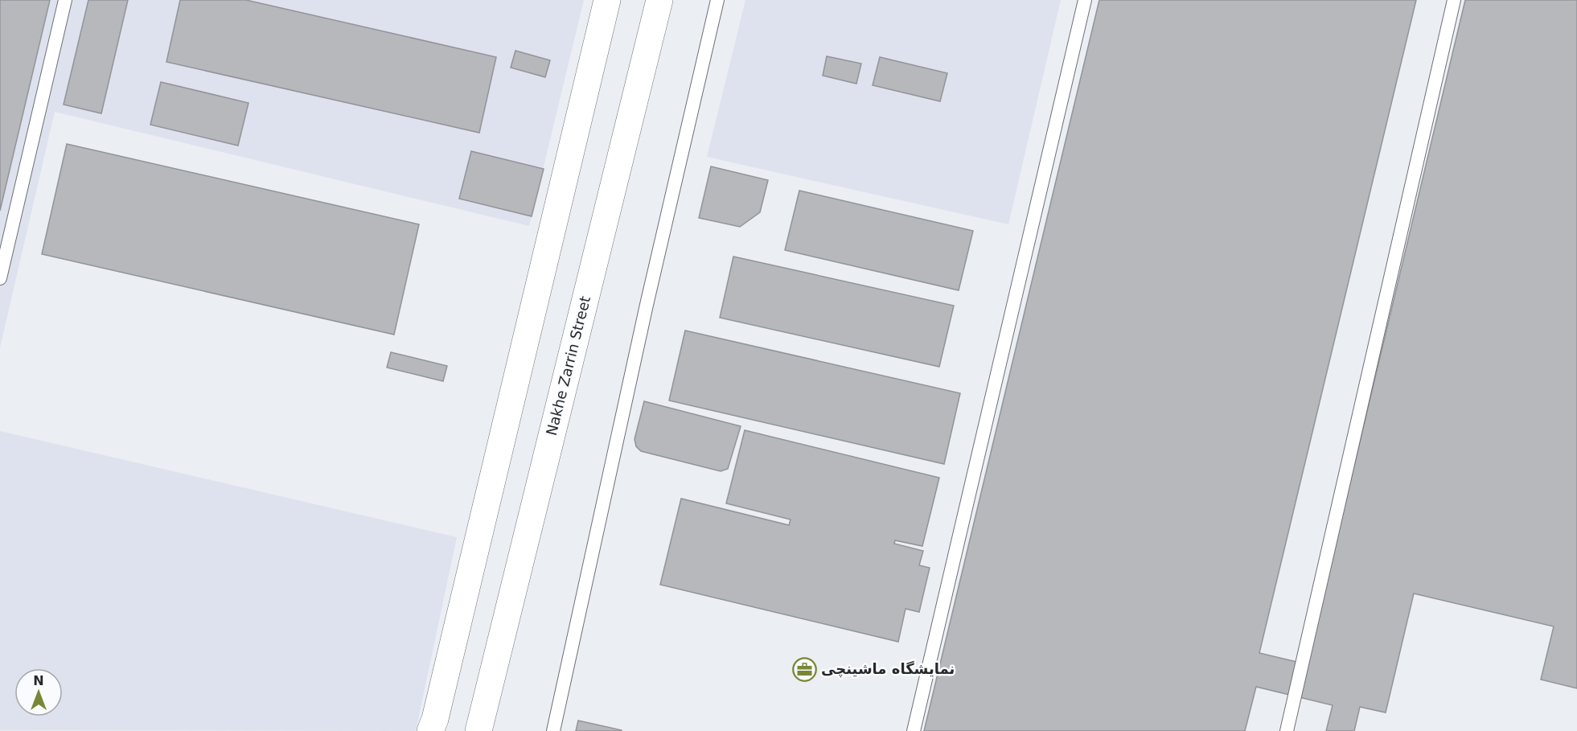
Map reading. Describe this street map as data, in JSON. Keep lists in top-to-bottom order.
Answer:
{
  "streets": {
    "street": ["Nakhe Zarrin Street"]
  },
  "places": {
    "office": ["نمایشگاه ماشینچی"]
  },
  "north": "top"
}
